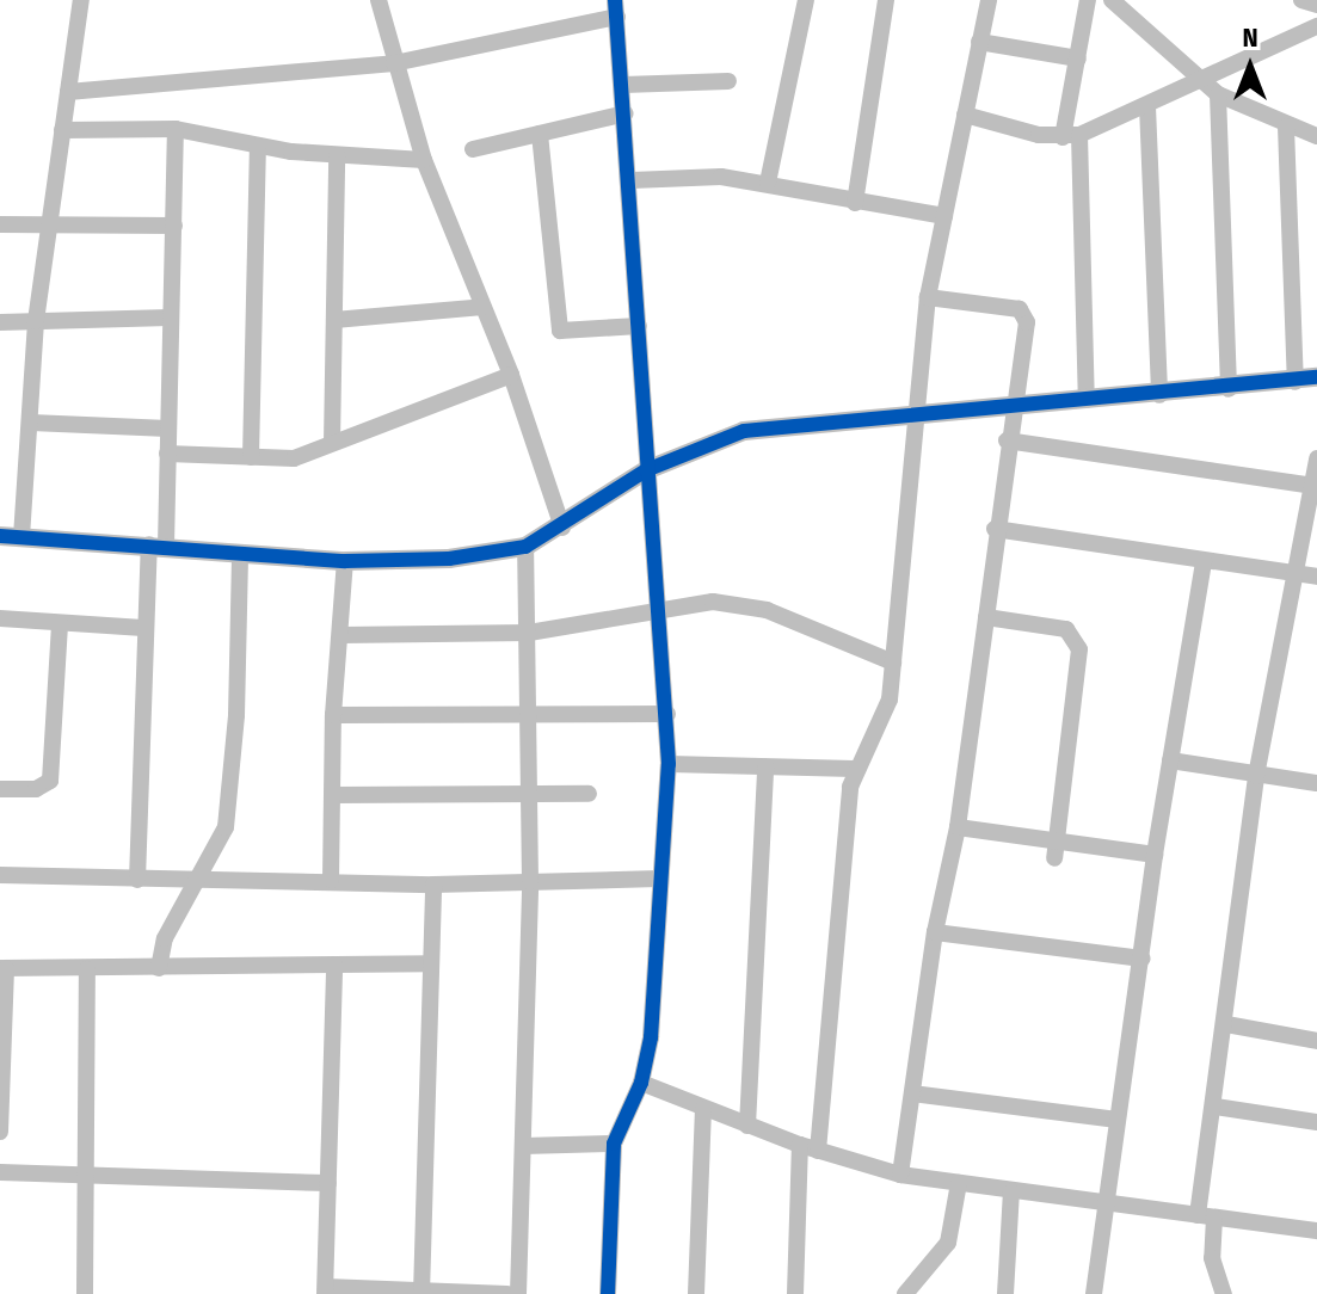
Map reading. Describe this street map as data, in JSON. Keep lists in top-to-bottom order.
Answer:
{
  "north": "top"
}
